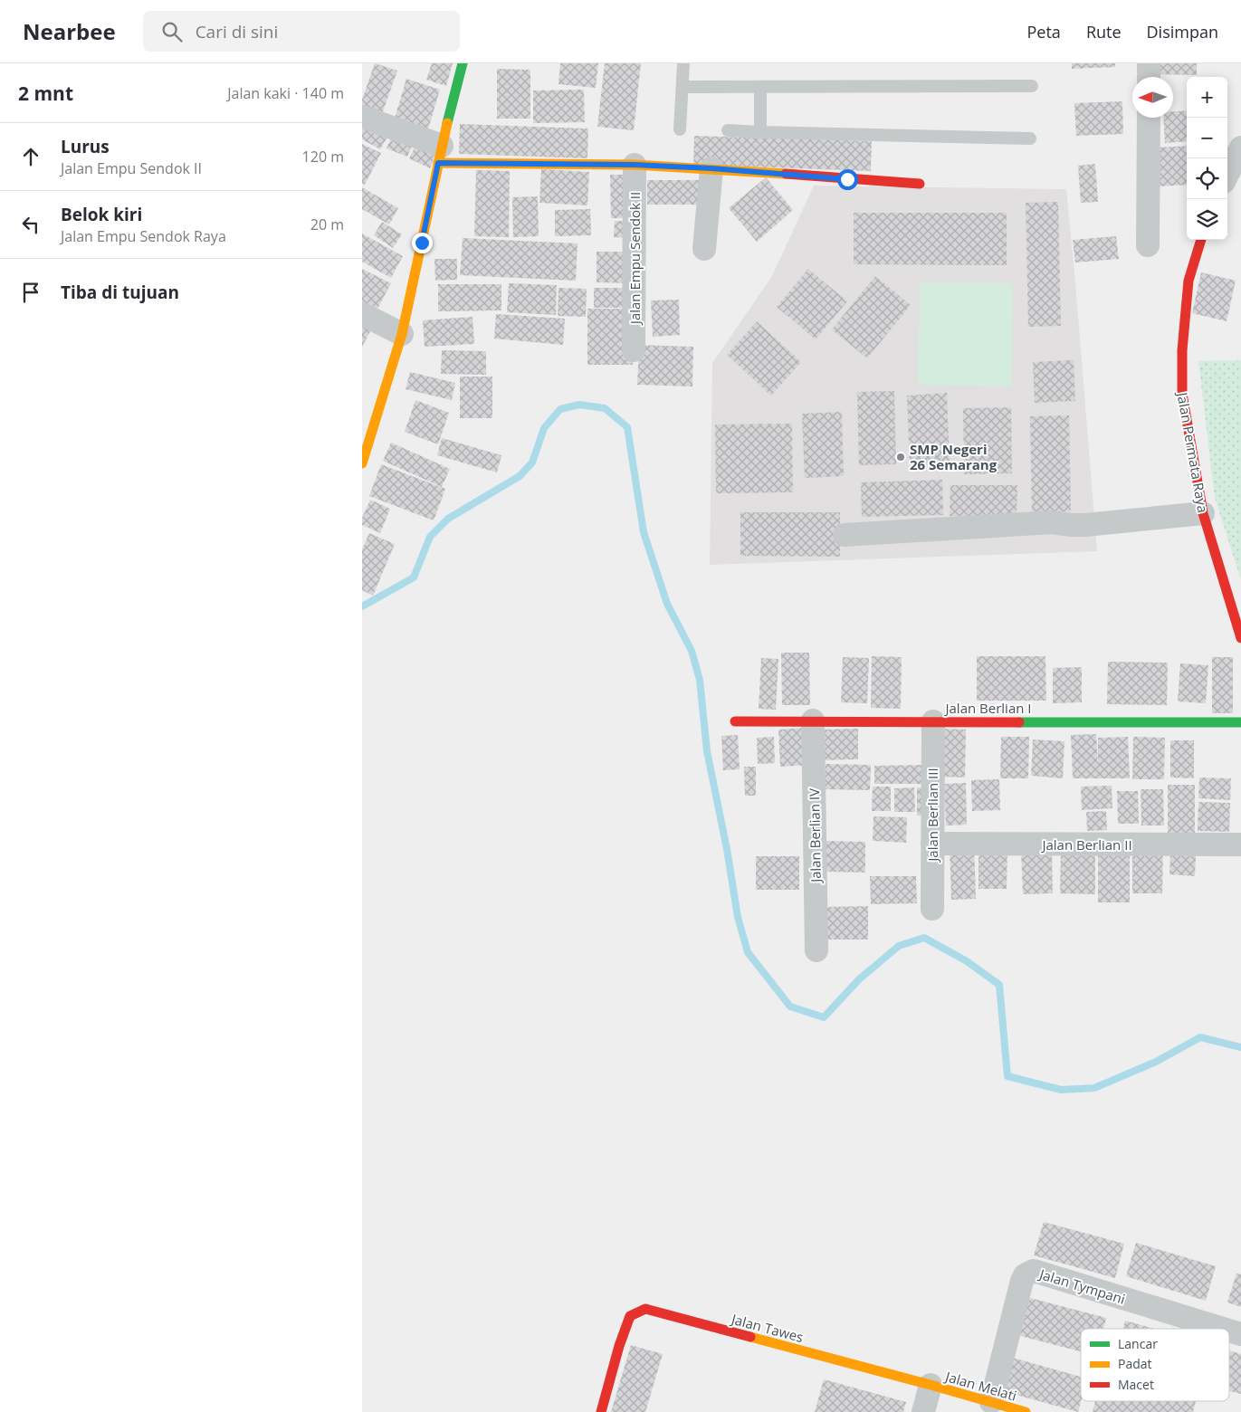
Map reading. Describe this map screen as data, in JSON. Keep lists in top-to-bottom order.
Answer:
{
  "streets": {
    "street": [
      "Jalan Empu Sendok II",
      "Jalan Permata Raya",
      "Jalan Berlian I",
      "Jalan Berlian III",
      "Jalan Berlian IV",
      "Jalan Berlian II",
      "Jalan Tympani",
      "Jalan Tawes",
      "Jalan Melati"
    ]
  },
  "crossings": [
    ["Jalan Berlian I", "Jalan Berlian III"],
    ["Jalan Berlian I", "Jalan Berlian IV"],
    ["Jalan Berlian III", "Jalan Berlian II"],
    ["Jalan Tympani", "Jalan Melati"],
    ["Jalan Tawes", "Jalan Melati"]
  ],
  "places": ["SMP Negeri 26 Semarang"],
  "legend": ["Lancar", "Padat", "Macet"],
  "north": "left",
  "page": {
    "header": "Nearbee",
    "search": "Cari di sini",
    "nav": ["Peta", "Rute", "Disimpan"],
    "heading": ["2 mnt", "Jalan kaki · 140 m"],
    "map_buttons": ["+", "−"],
    "list": [
      ["Lurus", "Jalan Empu Sendok II", "120 m"],
      ["Belok kiri", "Jalan Empu Sendok Raya", "20 m"],
      "Tiba di tujuan"
    ]
  }
}
